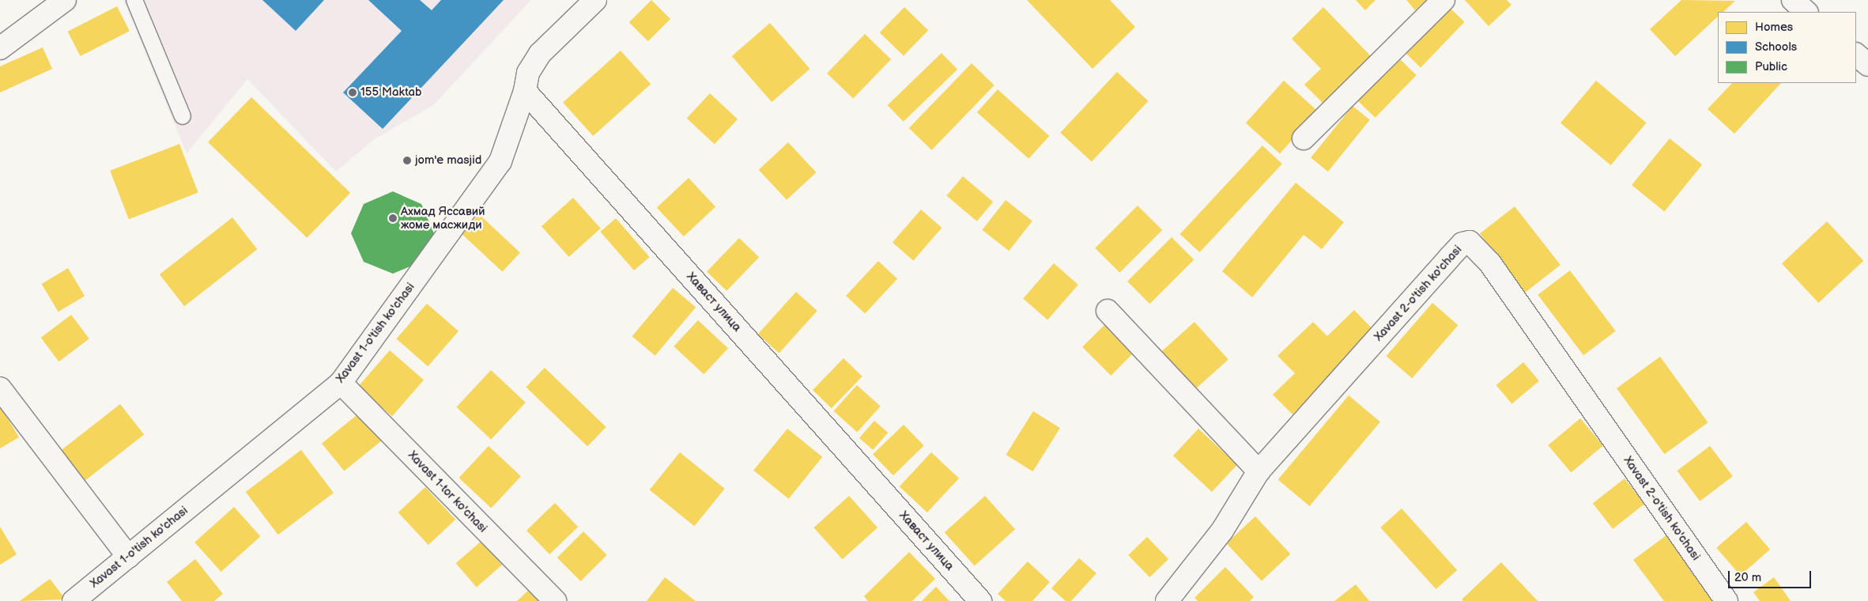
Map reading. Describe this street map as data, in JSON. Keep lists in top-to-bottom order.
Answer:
{
  "streets": {
    "street": [
      "Xavast 2-o'tish ko'chasi",
      "Хаваст улица",
      "Xavast 1-o'tish ko'chasi",
      "Xavast 1-tor ko'chasi"
    ]
  },
  "crossings": [
    ["Хаваст улица", "Xavast 1-o'tish ko'chasi"],
    ["Xavast 1-o'tish ko'chasi", "Xavast 1-tor ko'chasi"]
  ],
  "places": ["155 Maktab", "jom'e masjid", "Ахмад Яссавий жоме масжиди"],
  "legend": ["Homes", "Schools", "Public"],
  "scale_bar": "20 m"
}
